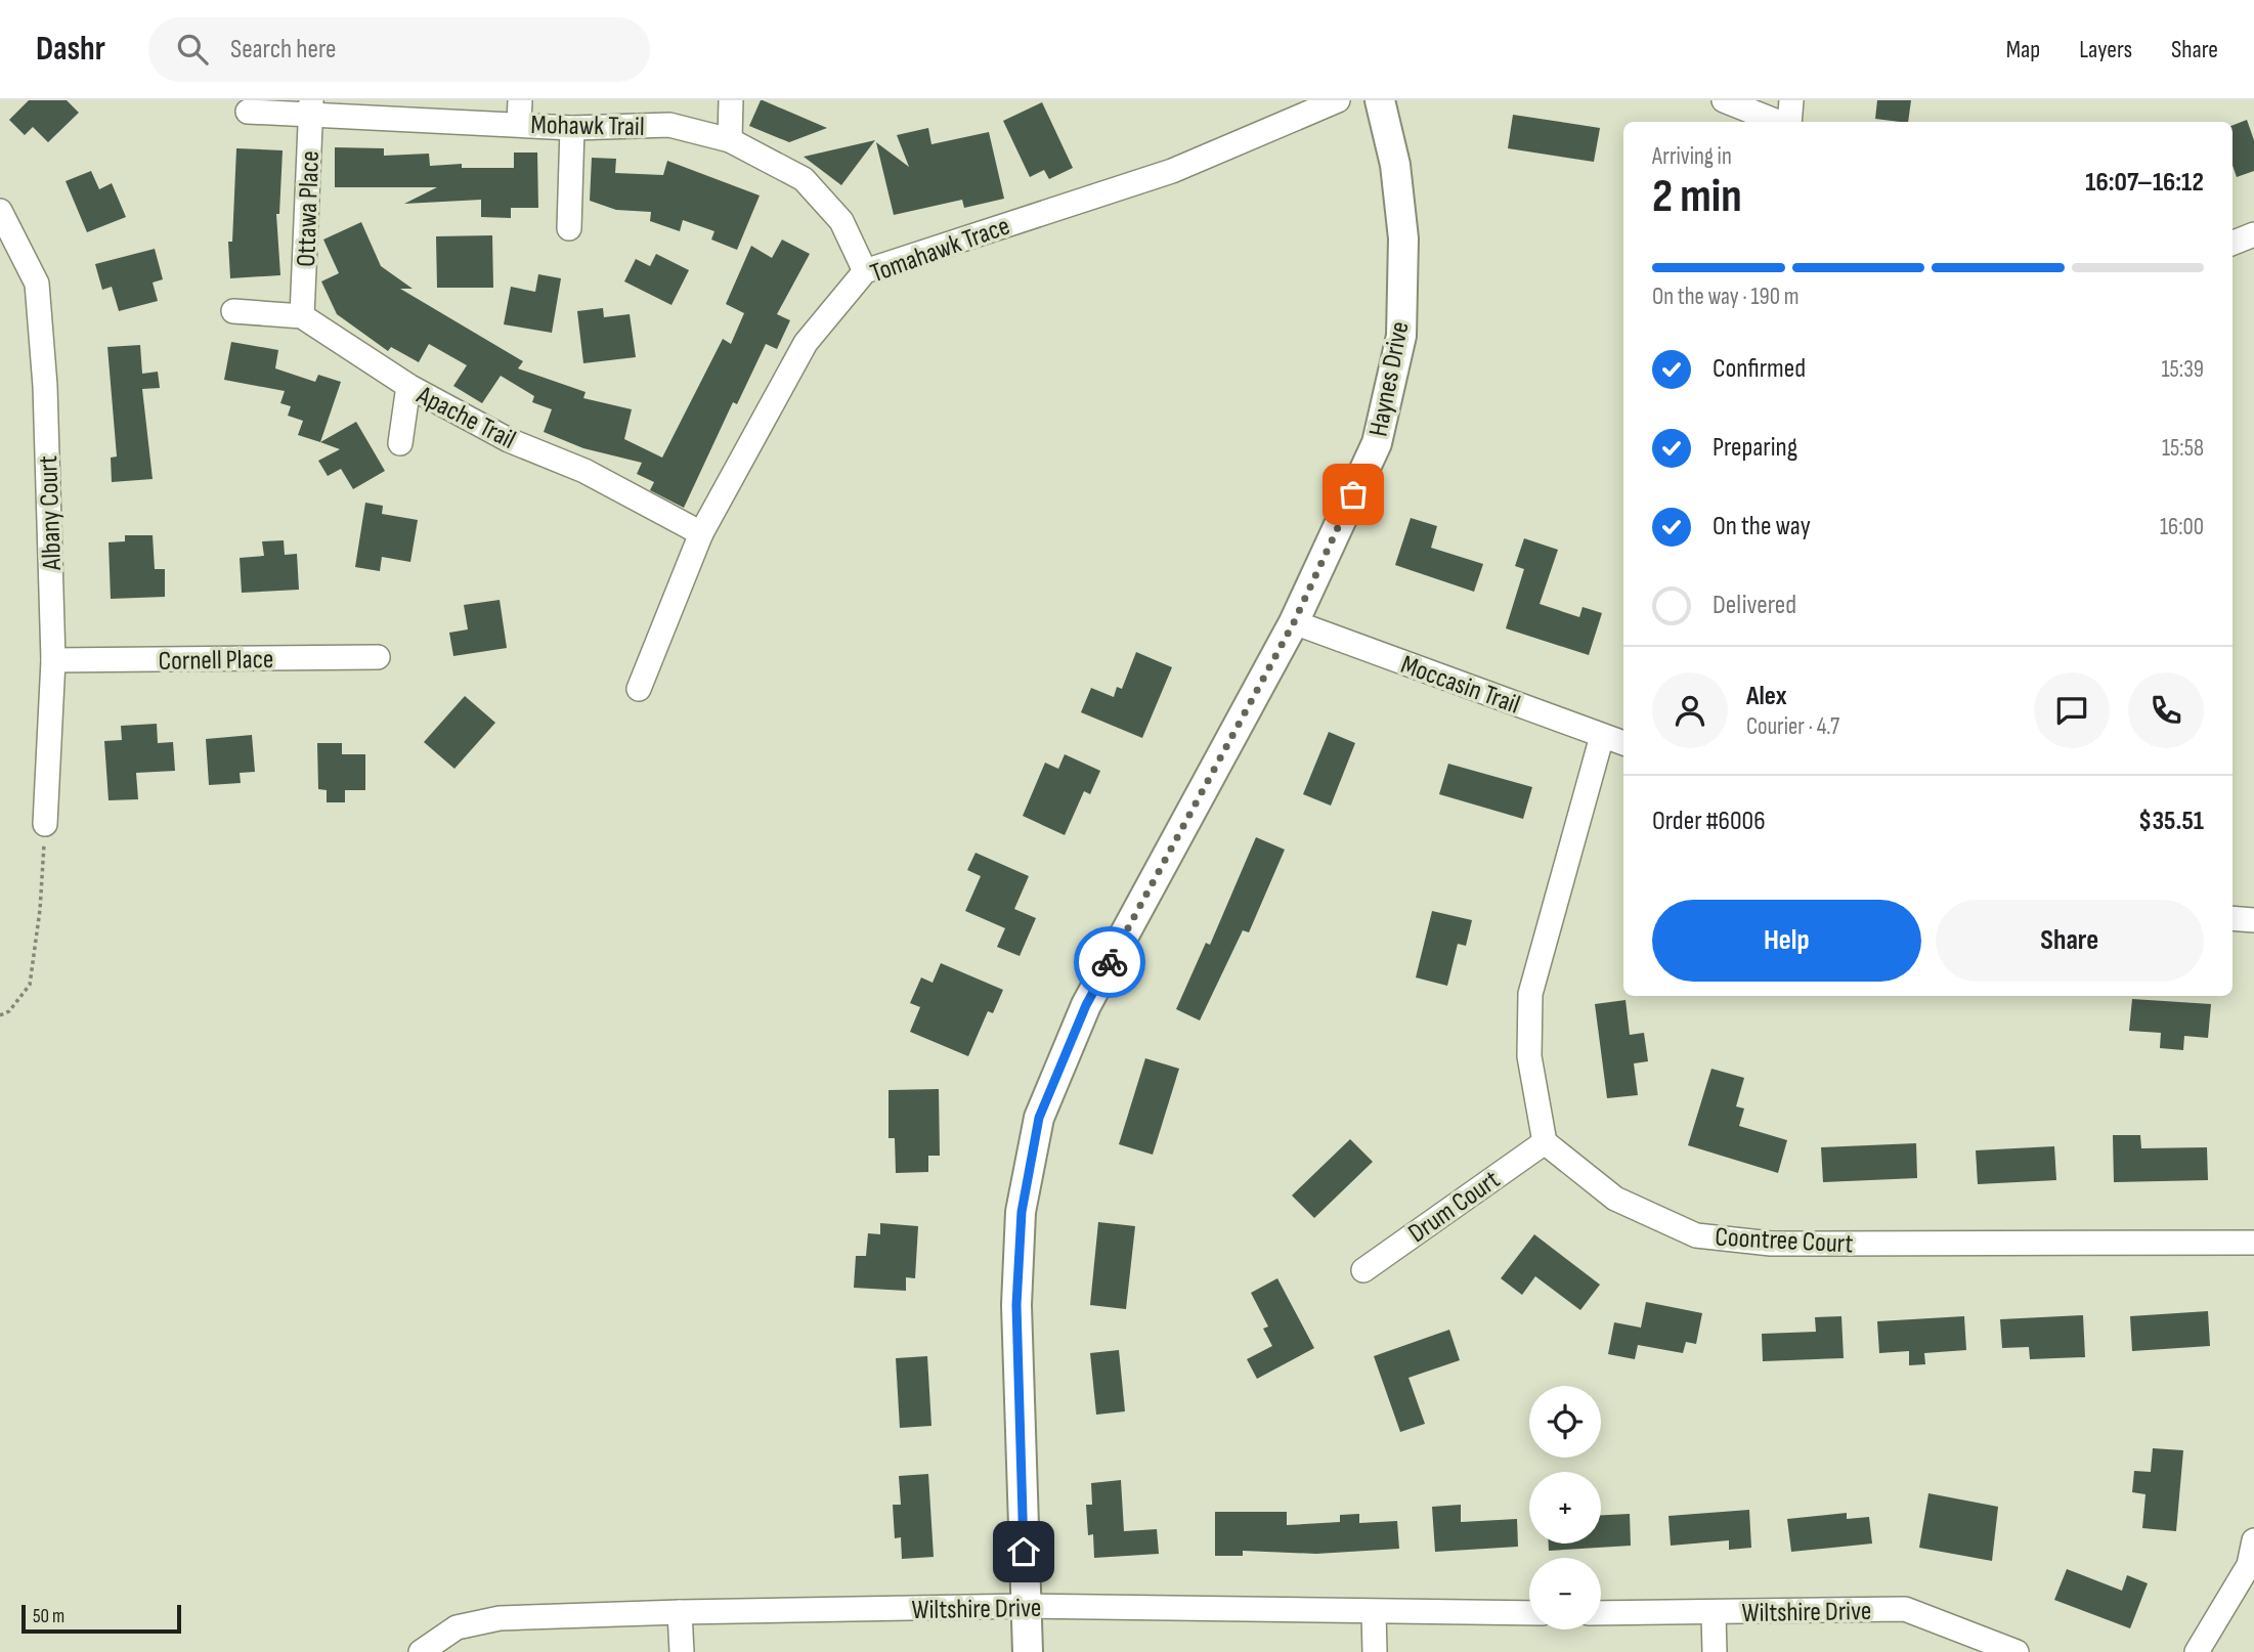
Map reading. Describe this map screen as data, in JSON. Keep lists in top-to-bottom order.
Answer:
{
  "streets": {
    "street": [
      "Mohawk Trail",
      "Ottawa Place",
      "Tomahawk Trace",
      "Haynes Drive",
      "Apache Trail",
      "Albany Court",
      "Cornell Place",
      "Moccasin Trail",
      "Drum Court",
      "Coontree Court",
      "Wiltshire Drive"
    ]
  },
  "crossings": [
    ["Mohawk Trail", "Ottawa Place"],
    ["Mohawk Trail", "Tomahawk Trace"],
    ["Ottawa Place", "Apache Trail"],
    ["Tomahawk Trace", "Apache Trail"],
    ["Haynes Drive", "Moccasin Trail"],
    ["Haynes Drive", "Wiltshire Drive"],
    ["Albany Court", "Cornell Place"],
    ["Drum Court", "Coontree Court"]
  ],
  "scale_bar": "50 m",
  "page": {
    "header": "Dashr",
    "search": "Search here",
    "nav": ["Map", "Layers", "Share"],
    "heading": ["2 min", "Arriving in", "16:07–16:12"],
    "panel": [
      "Alex",
      "Courier · 4.7",
      "Order #6006",
      "$35.51"
    ],
    "bar": "On the way · 190 m",
    "list": [
      ["Confirmed", "15:39"],
      ["Preparing", "15:58"],
      ["On the way", "16:00"],
      "Delivered"
    ],
    "buttons": ["Help", "Share"],
    "map_buttons": ["+", "−"],
    "scale": "50 m"
  }
}
